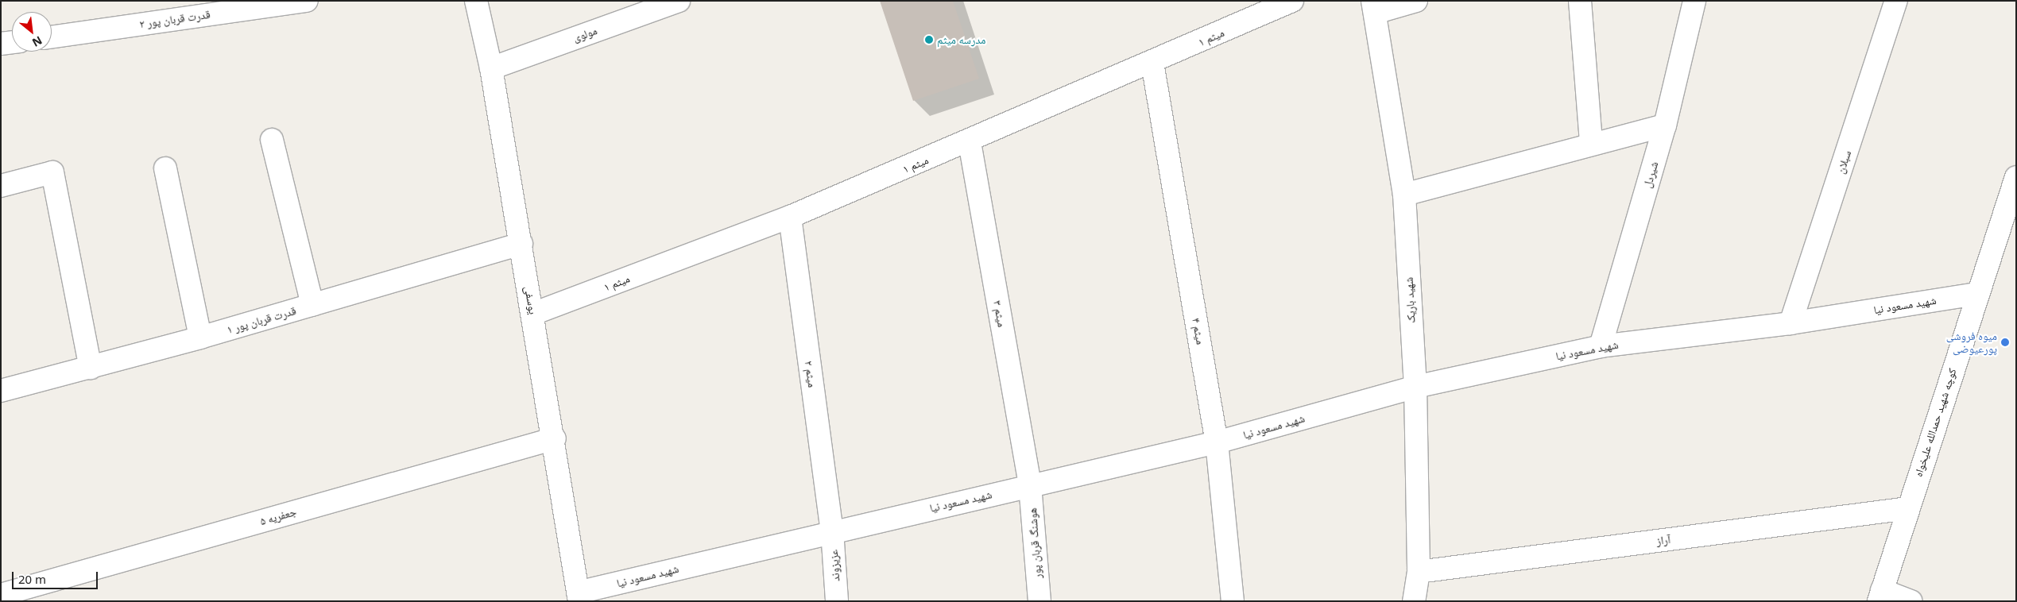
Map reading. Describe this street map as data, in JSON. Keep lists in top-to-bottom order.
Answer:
{
  "streets": {
    "street": [
      "قدرت قربان پور ۲",
      "مولوی",
      "میثم ۱",
      "سبلان",
      "شیردل",
      "یوسفی",
      "شهید باریک",
      "شهید مسعود نیا",
      "میثم ۳",
      "قدرت قربان پور ۱",
      "میثم ۴",
      "میثم ۲",
      "کوچه شهید حمدالله علیخواه",
      "جعفریه ۵",
      "آراز",
      "هوشنگ قربان پور",
      "عزیزوند"
    ]
  },
  "crossings": [
    ["مولوی", "یوسفی"],
    ["میثم ۱", "یوسفی"],
    ["میثم ۱", "میثم ۳"],
    ["میثم ۱", "میثم ۴"],
    ["میثم ۱", "میثم ۲"],
    ["سبلان", "شهید مسعود نیا"],
    ["شیردل", "شهید مسعود نیا"],
    ["یوسفی", "شهید مسعود نیا"],
    ["یوسفی", "قدرت قربان پور ۱"],
    ["یوسفی", "جعفریه ۵"],
    ["شهید باریک", "شهید مسعود نیا"],
    ["شهید باریک", "آراز"],
    ["شهید مسعود نیا", "میثم ۳"],
    ["شهید مسعود نیا", "میثم ۴"],
    ["شهید مسعود نیا", "میثم ۲"],
    ["شهید مسعود نیا", "کوچه شهید حمدالله علیخواه"],
    ["شهید مسعود نیا", "هوشنگ قربان پور"],
    ["شهید مسعود نیا", "عزیزوند"],
    ["میثم ۳", "هوشنگ قربان پور"],
    ["میثم ۲", "عزیزوند"],
    ["کوچه شهید حمدالله علیخواه", "آراز"]
  ],
  "places": ["مدرسه میثم", "میوه فروشی پورعیوضی"],
  "scale_bar": "20 m",
  "north": "bottom right"
}
